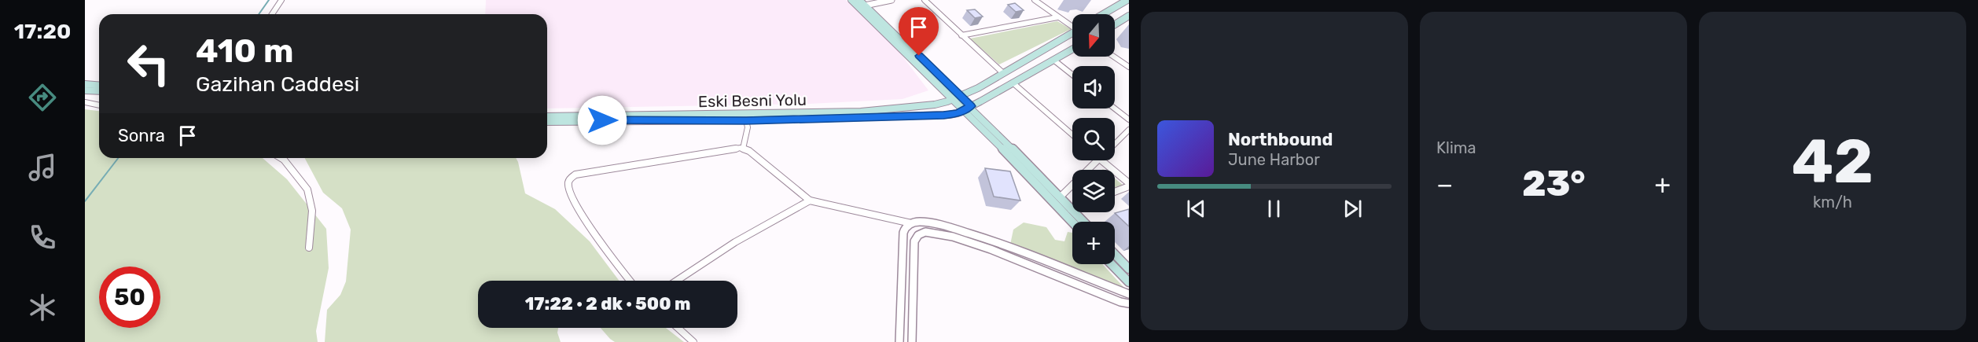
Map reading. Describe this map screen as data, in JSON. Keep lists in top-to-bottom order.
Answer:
{
  "streets": {
    "main road": ["Eski Besni Yolu"]
  },
  "north": "bottom",
  "page": {
    "tabs": "17:20",
    "tile": [
      "Klima",
      ["42", "km/h"]
    ],
    "map_buttons": "+",
    "turn": ["410 m", "Gazihan Caddesi"],
    "then": "Sonra",
    "song": ["Northbound", "June Harbor"],
    "heat": ["−", "23°", "+"],
    "limit": "50",
    "trip": "17:22 · 2 dk · 500 m"
  }
}
